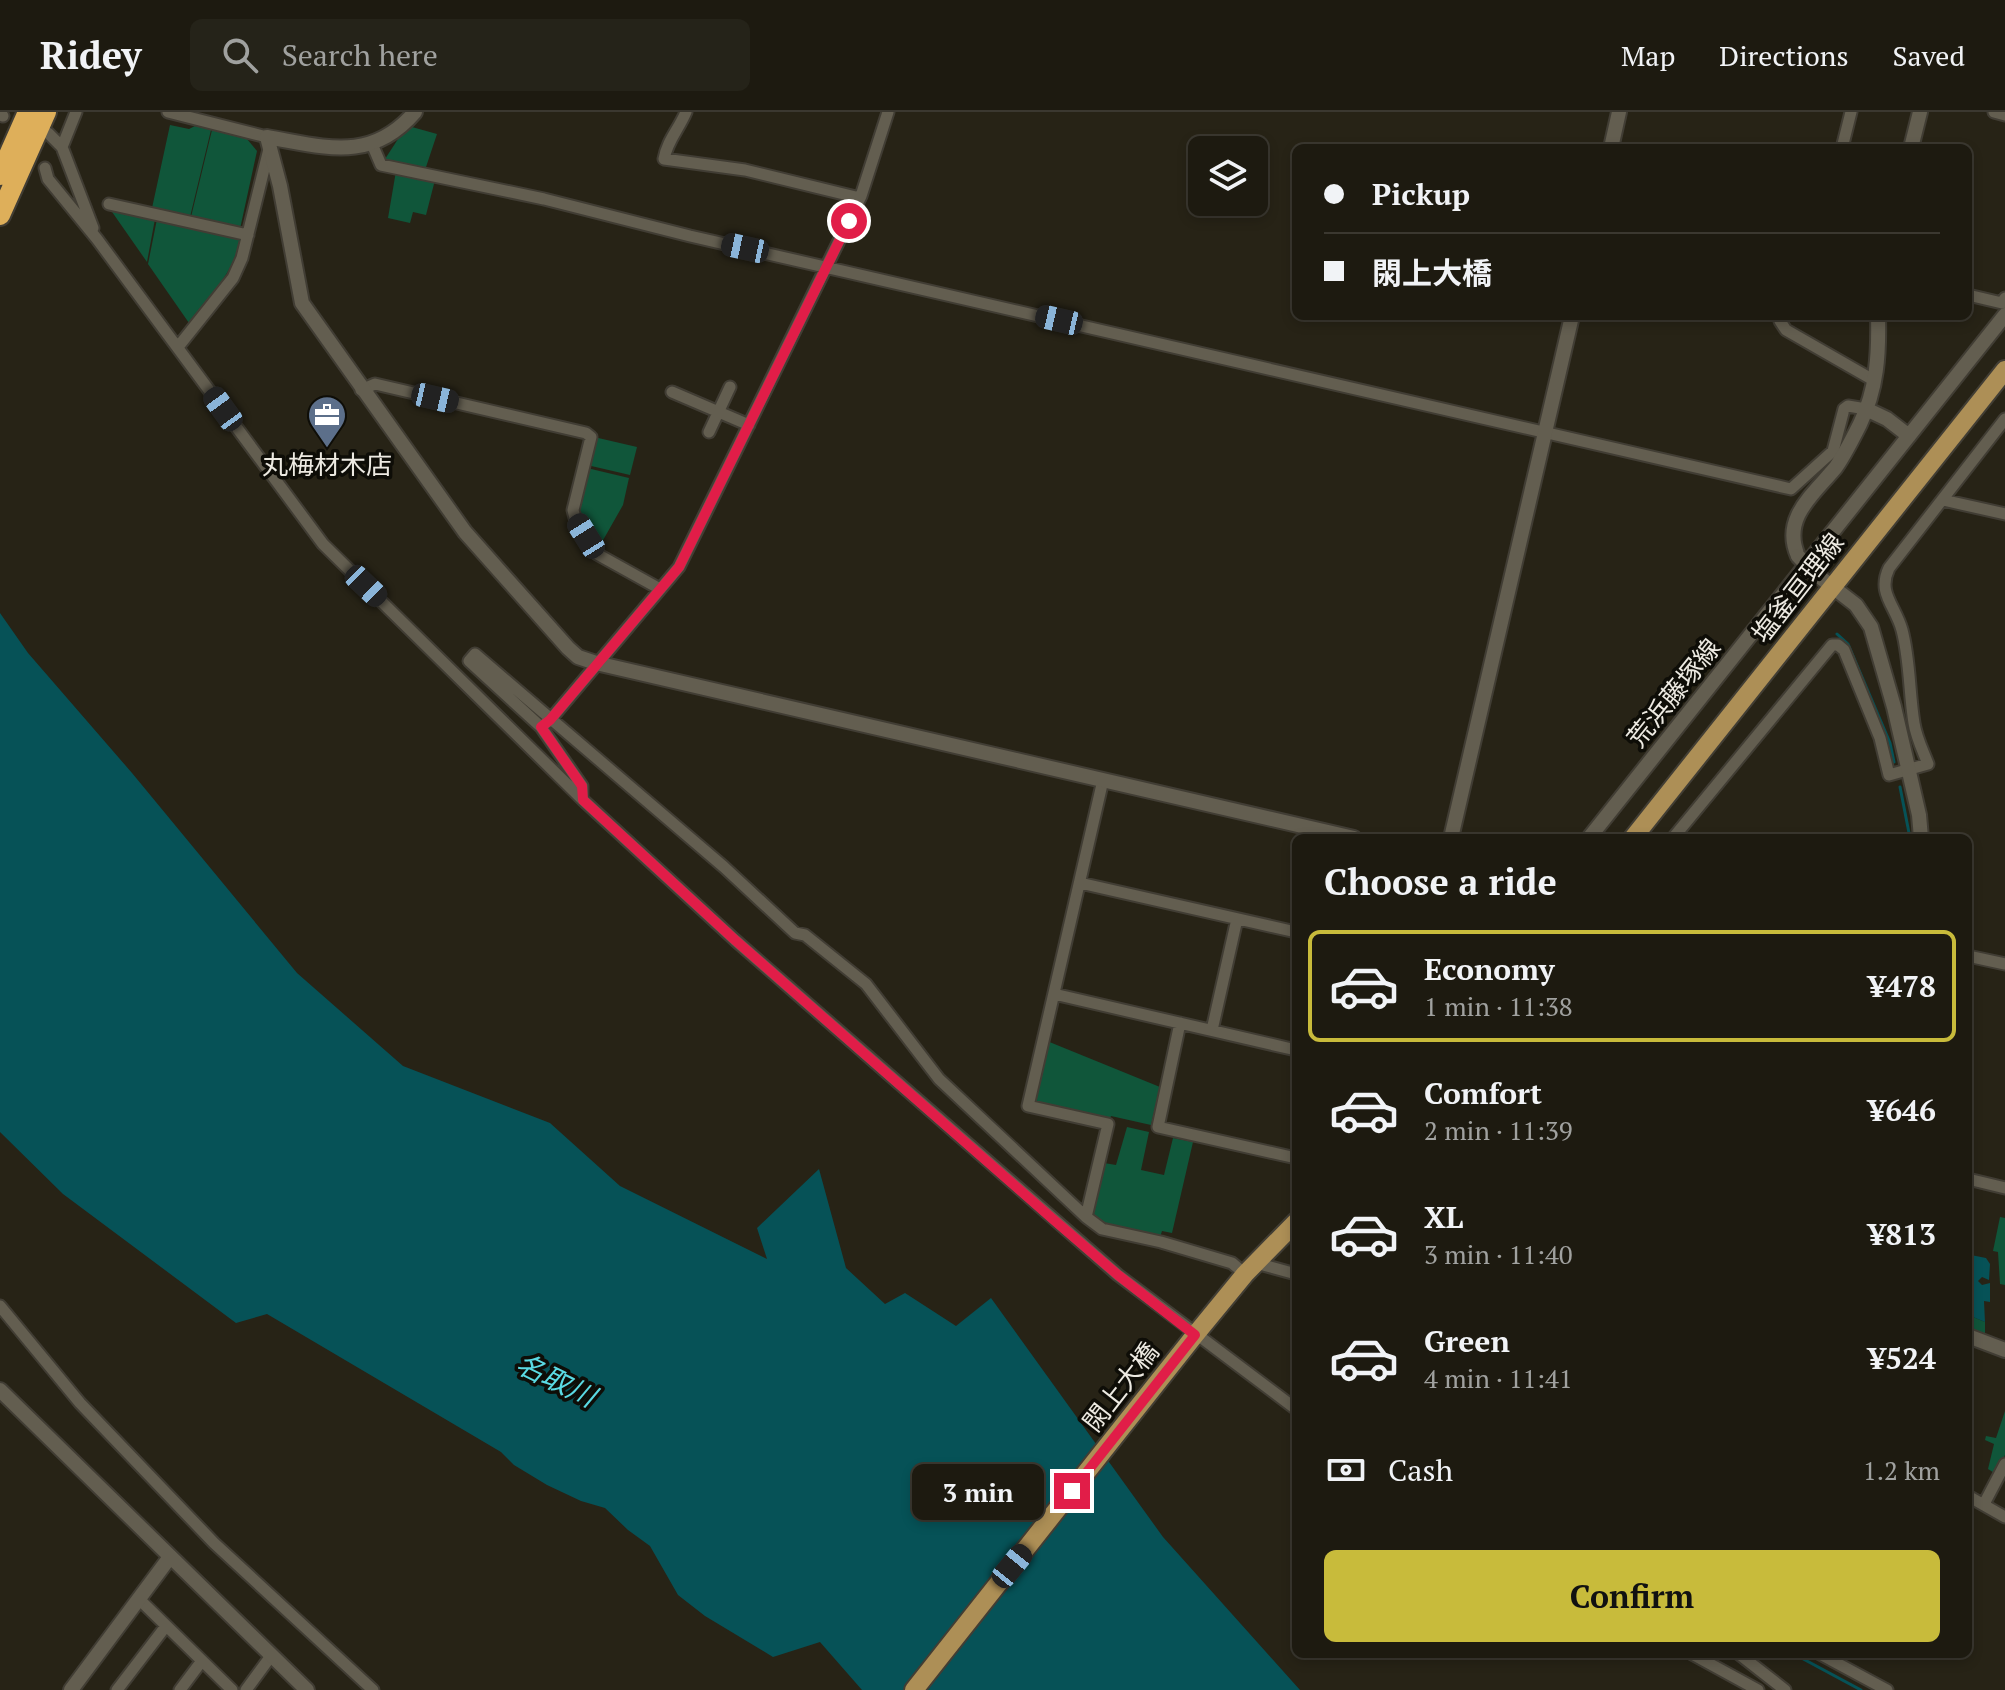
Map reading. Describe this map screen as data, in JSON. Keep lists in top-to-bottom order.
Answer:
{
  "streets": {
    "main road": ["塩釜亘理線", "閖上大橋"],
    "street": ["荒浜藤塚線"]
  },
  "water": ["名取川"],
  "places": {
    "office": ["丸梅材木店"]
  },
  "page": {
    "header": "Ridey",
    "search": "Search here",
    "nav": ["Map", "Directions", "Saved"],
    "banner": ["Pickup", "閖上大橋"],
    "heading": "Choose a ride",
    "list": [
      {
        "name": "Economy",
        "note": "1 min · 11:38",
        "value": "¥478"
      },
      {
        "name": "Comfort",
        "note": "2 min · 11:39",
        "value": "¥646"
      },
      {
        "name": "XL",
        "note": "3 min · 11:40",
        "value": "¥813"
      },
      {
        "name": "Green",
        "note": "4 min · 11:41",
        "value": "¥524"
      }
    ],
    "pay": ["Cash", "1.2 km"],
    "bubble": "3 min",
    "buttons": "Confirm"
  }
}
